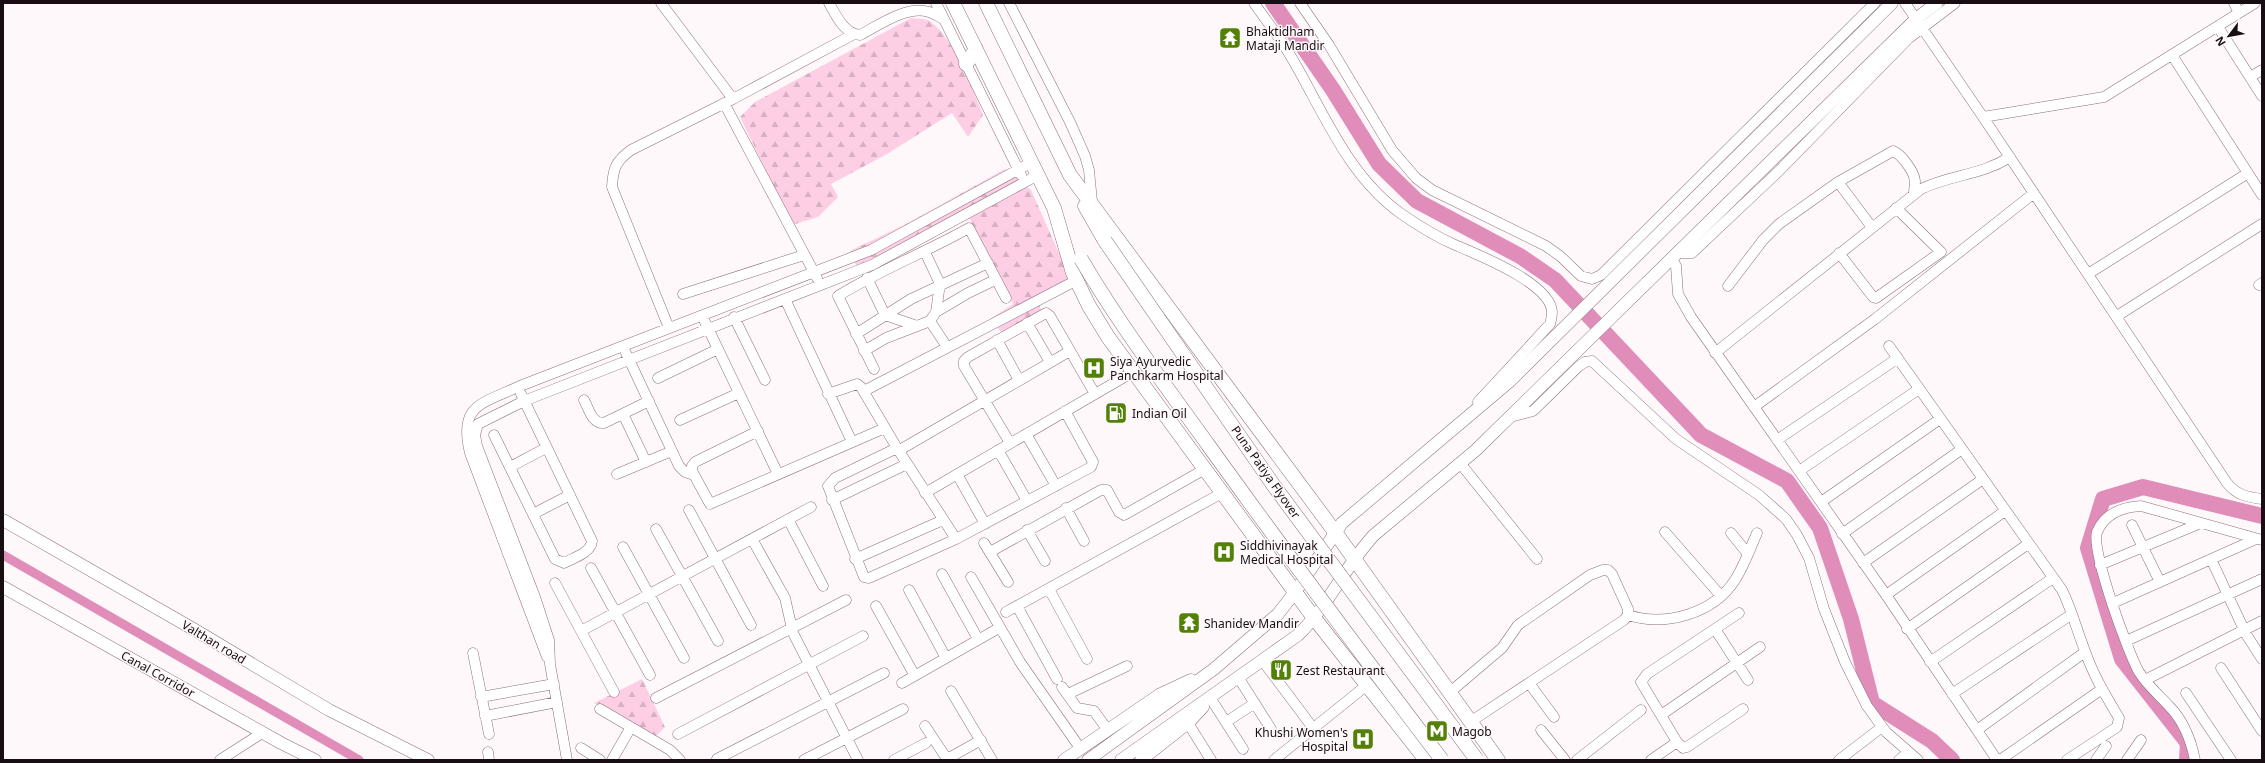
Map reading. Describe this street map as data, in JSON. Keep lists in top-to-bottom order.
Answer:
{
  "streets": {
    "highway": ["Puna Patiya Flyover"],
    "main road": ["Valthan road", "Canal Corridor"]
  },
  "places": {
    "temple": ["Bhaktidham Mataji Mandir", "Shanidev Mandir"],
    "hospital": ["Siya Ayurvedic Panchkarm Hospital", "Siddhivinayak Medical Hospital", "Khushi Women's Hospital"],
    "fuel station": ["Indian Oil"],
    "restaurant": ["Zest Restaurant"],
    "metro station": ["Magob"]
  },
  "north": "bottom left"
}
